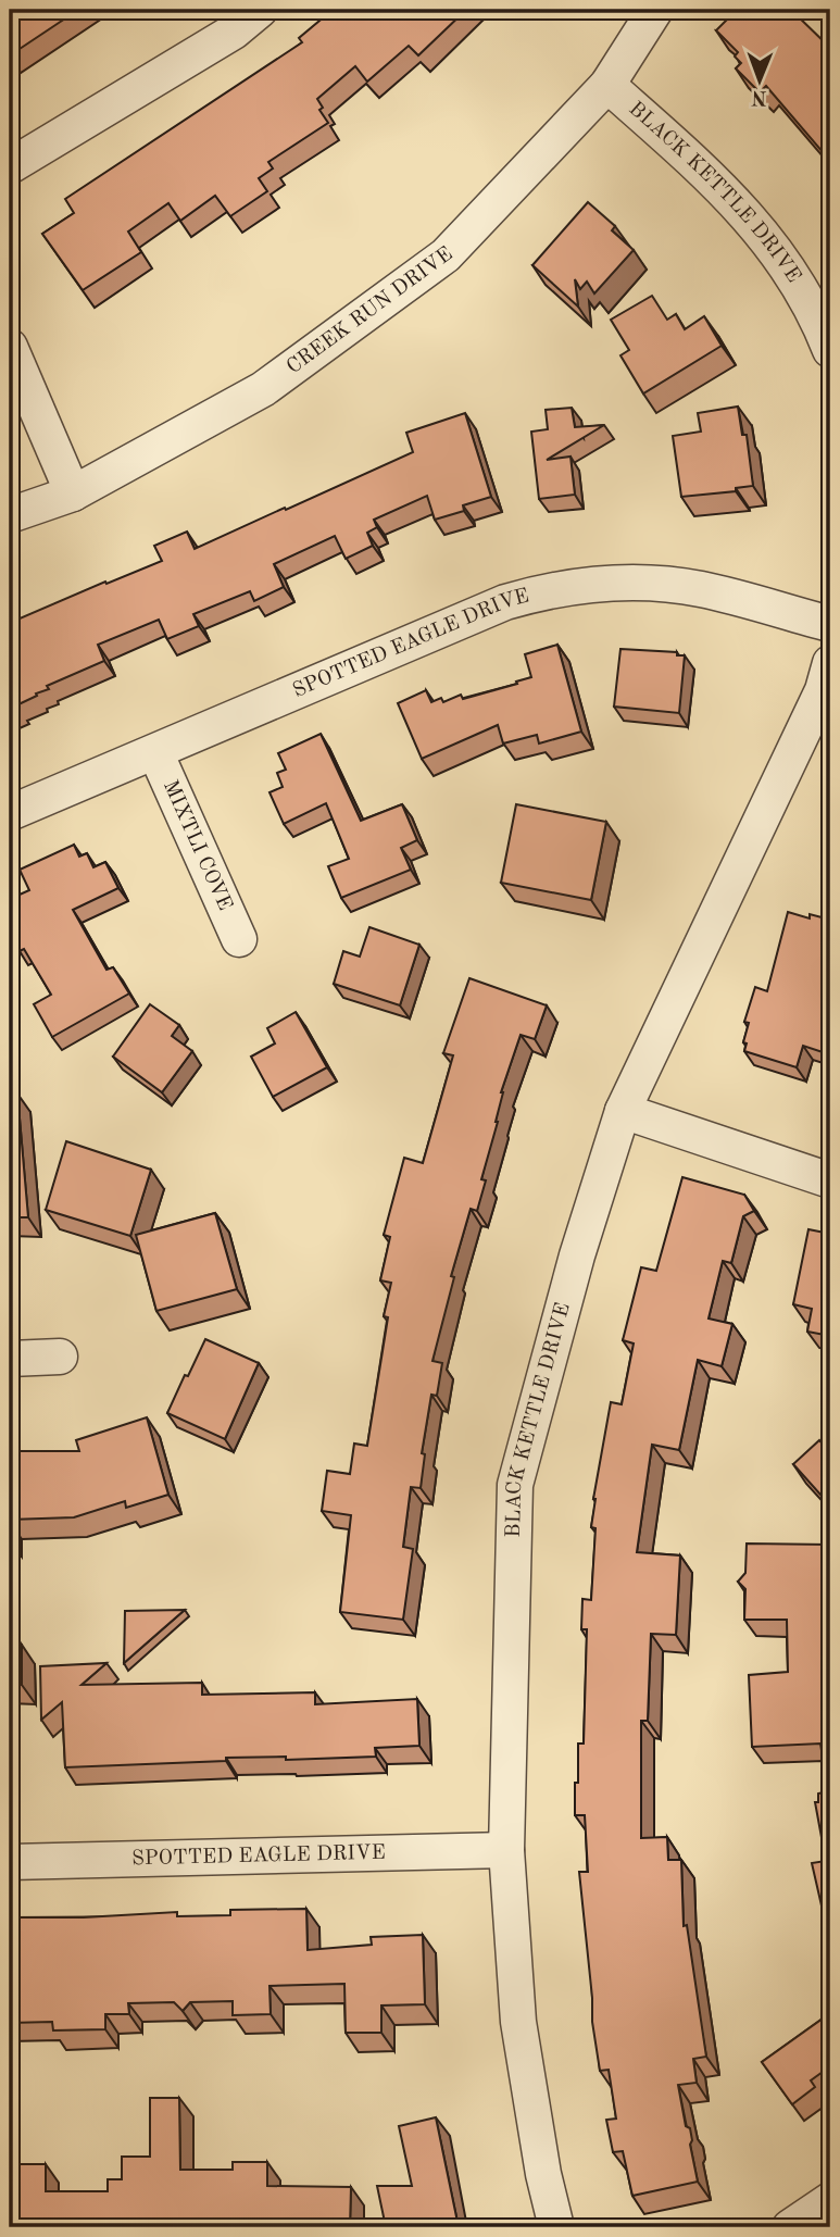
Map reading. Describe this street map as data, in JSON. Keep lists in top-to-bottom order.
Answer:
{
  "streets": {
    "street": [
      "BLACK KETTLE DRIVE",
      "CREEK RUN DRIVE",
      "SPOTTED EAGLE DRIVE",
      "MIXTLI COVE"
    ]
  },
  "crossings": [
    ["BLACK KETTLE DRIVE", "CREEK RUN DRIVE"],
    ["BLACK KETTLE DRIVE", "SPOTTED EAGLE DRIVE"],
    ["SPOTTED EAGLE DRIVE", "MIXTLI COVE"]
  ],
  "north": "bottom"
}
